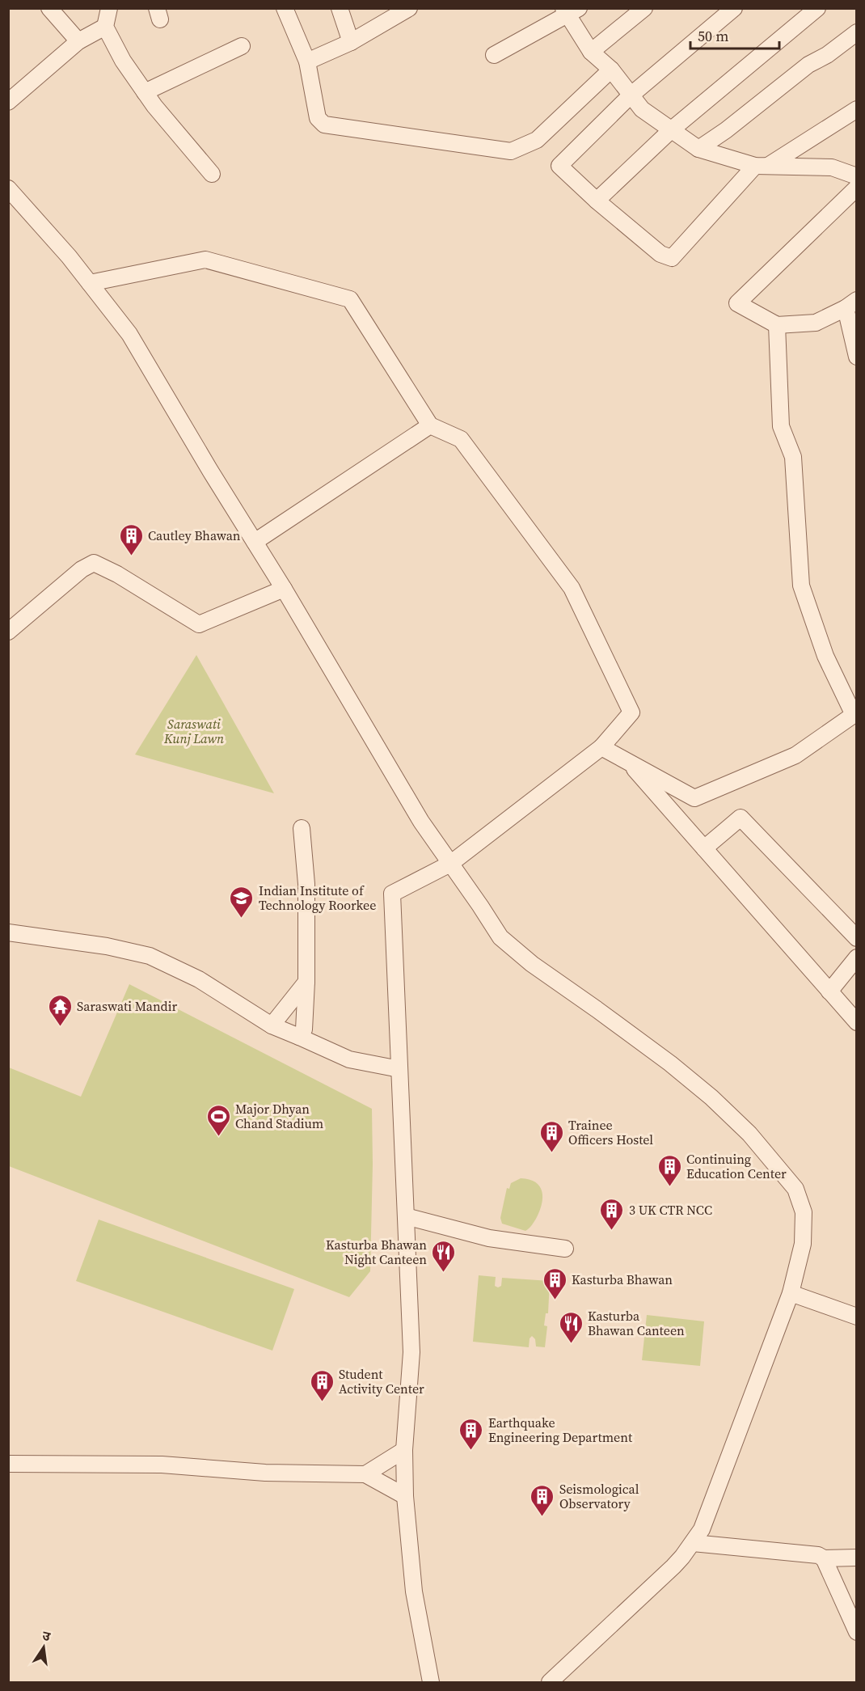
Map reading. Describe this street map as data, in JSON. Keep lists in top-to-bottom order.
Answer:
{
  "parks": ["Saraswati Kunj Lawn"],
  "places": {
    "building": [
      "Cautley Bhawan",
      "Trainee Officers Hostel",
      "Continuing Education Center",
      "3 UK CTR NCC",
      "Kasturba Bhawan",
      "Student Activity Center",
      "Earthquake Engineering Department",
      "Seismological Observatory"
    ],
    "school or university": ["Indian Institute of Technology Roorkee"],
    "temple": ["Saraswati Mandir"],
    "sports": ["Major Dhyan Chand Stadium"],
    "restaurant": ["Kasturba Bhawan Night Canteen", "Kasturba Bhawan Canteen"]
  },
  "scale_bar": "50 m",
  "north": "top"
}
